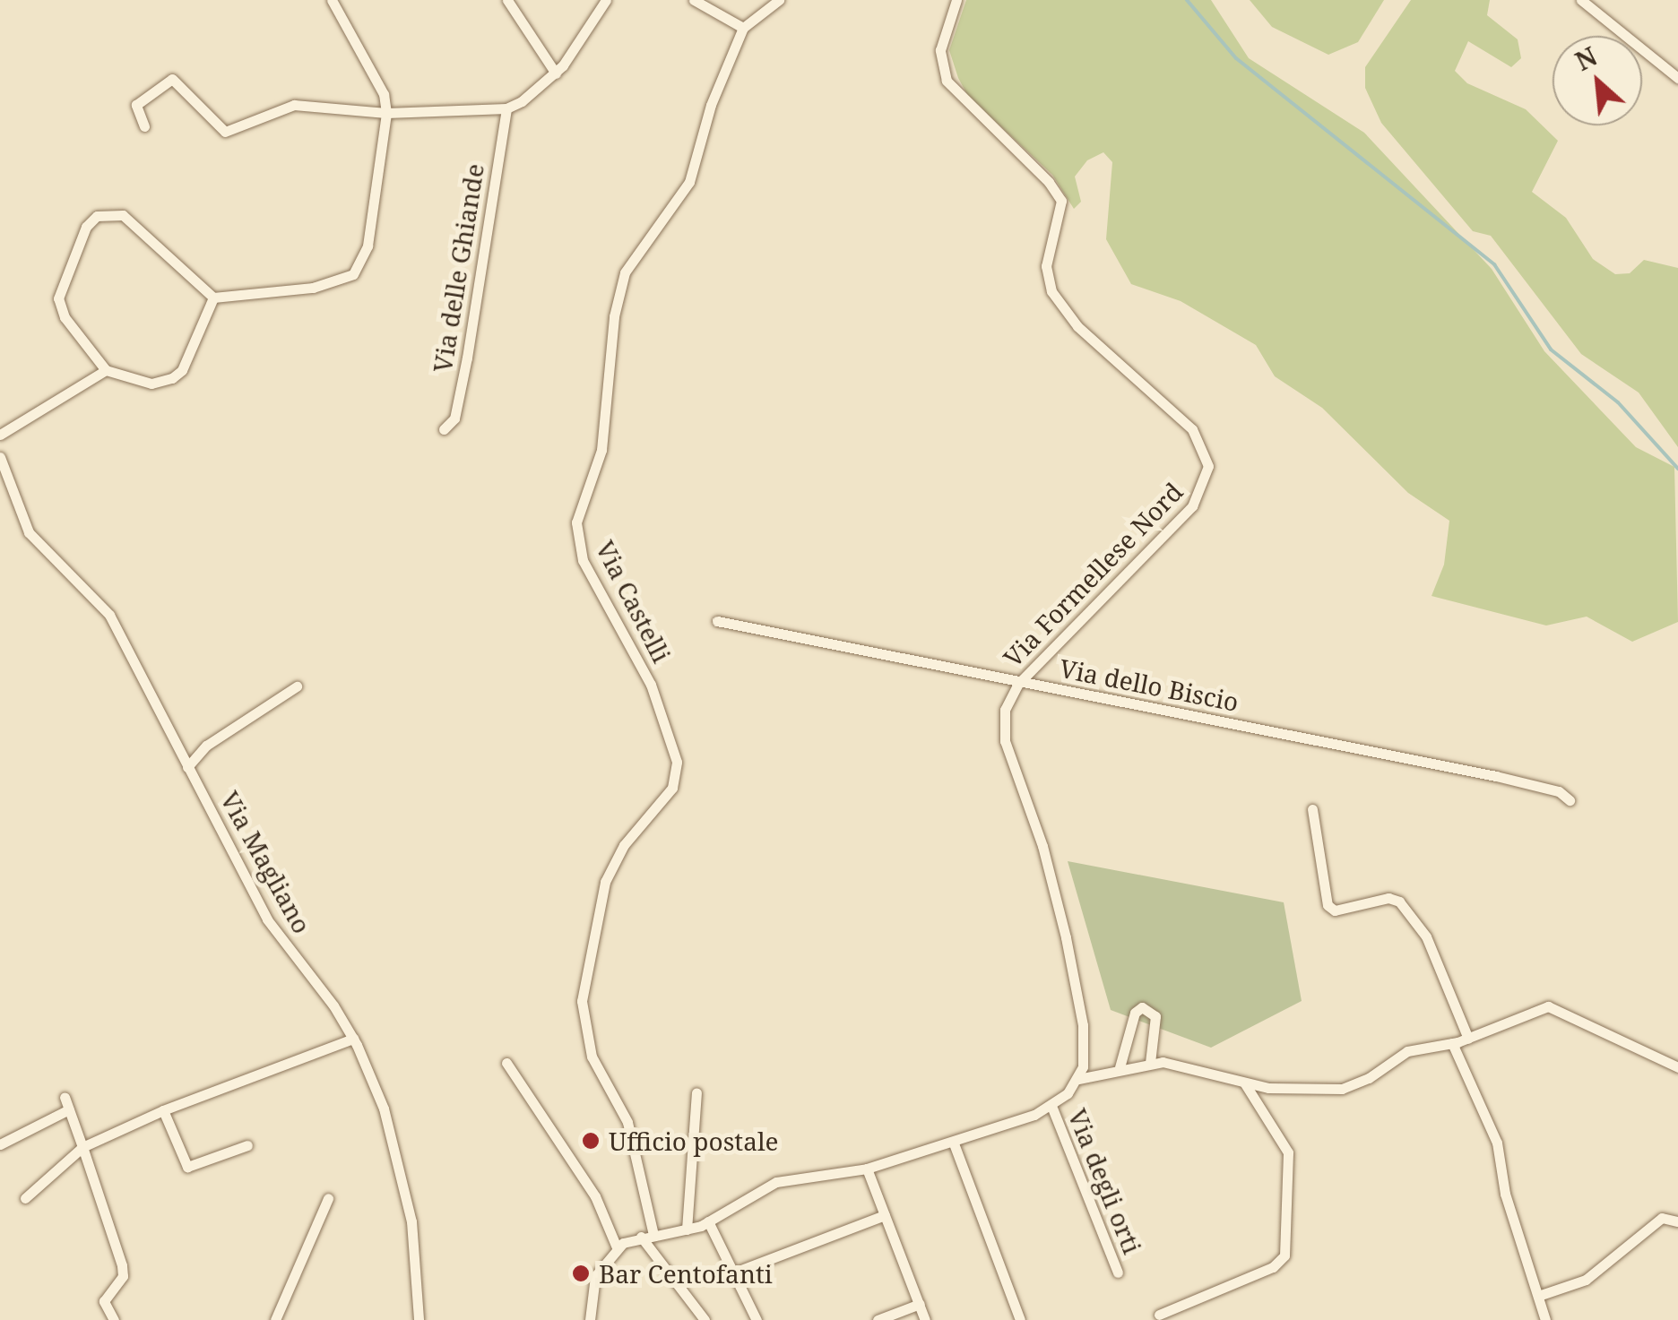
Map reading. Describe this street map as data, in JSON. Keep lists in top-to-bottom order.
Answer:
{
  "streets": {
    "street": [
      "Via delle Ghiande",
      "Via Formellese Nord",
      "Via Castelli",
      "Via dello Biscio",
      "Via Magliano",
      "Via degli orti"
    ]
  },
  "crossings": [
    ["Via Formellese Nord", "Via dello Biscio"]
  ],
  "places": ["Ufficio postale", "Bar Centofanti"],
  "north": "top left"
}
